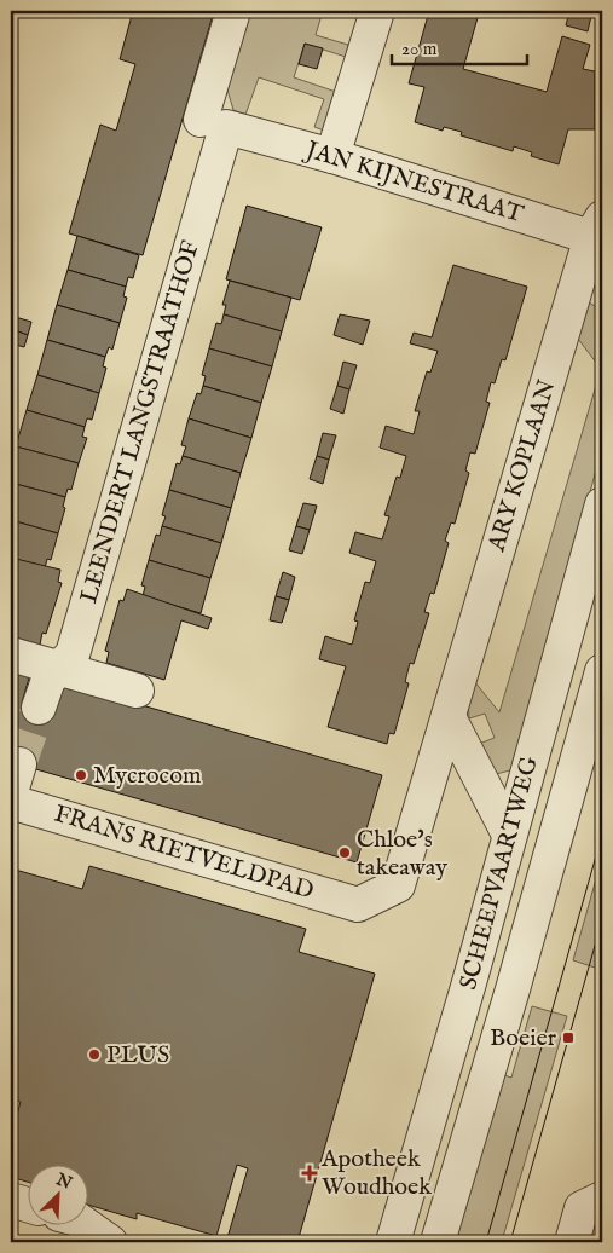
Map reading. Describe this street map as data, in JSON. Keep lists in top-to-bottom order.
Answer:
{
  "streets": {
    "street": [
      "JAN KIJNESTRAAT",
      "LEENDERT LANGSTRAATHOF",
      "ARY KOPLAAN",
      "FRANS RIETVELDPAD",
      "SCHEEPVAARTWEG"
    ]
  },
  "crossings": [
    ["JAN KIJNESTRAAT", "LEENDERT LANGSTRAATHOF"],
    ["JAN KIJNESTRAAT", "ARY KOPLAAN"],
    ["ARY KOPLAAN", "FRANS RIETVELDPAD"]
  ],
  "places": {
    "other": ["Mycrocom", "Chloe's takeaway", "PLUS"],
    "transit": ["Boeier"],
    "health": ["Apotheek Woudhoek"]
  },
  "scale_bar": "20 m",
  "north": "top right"
}
